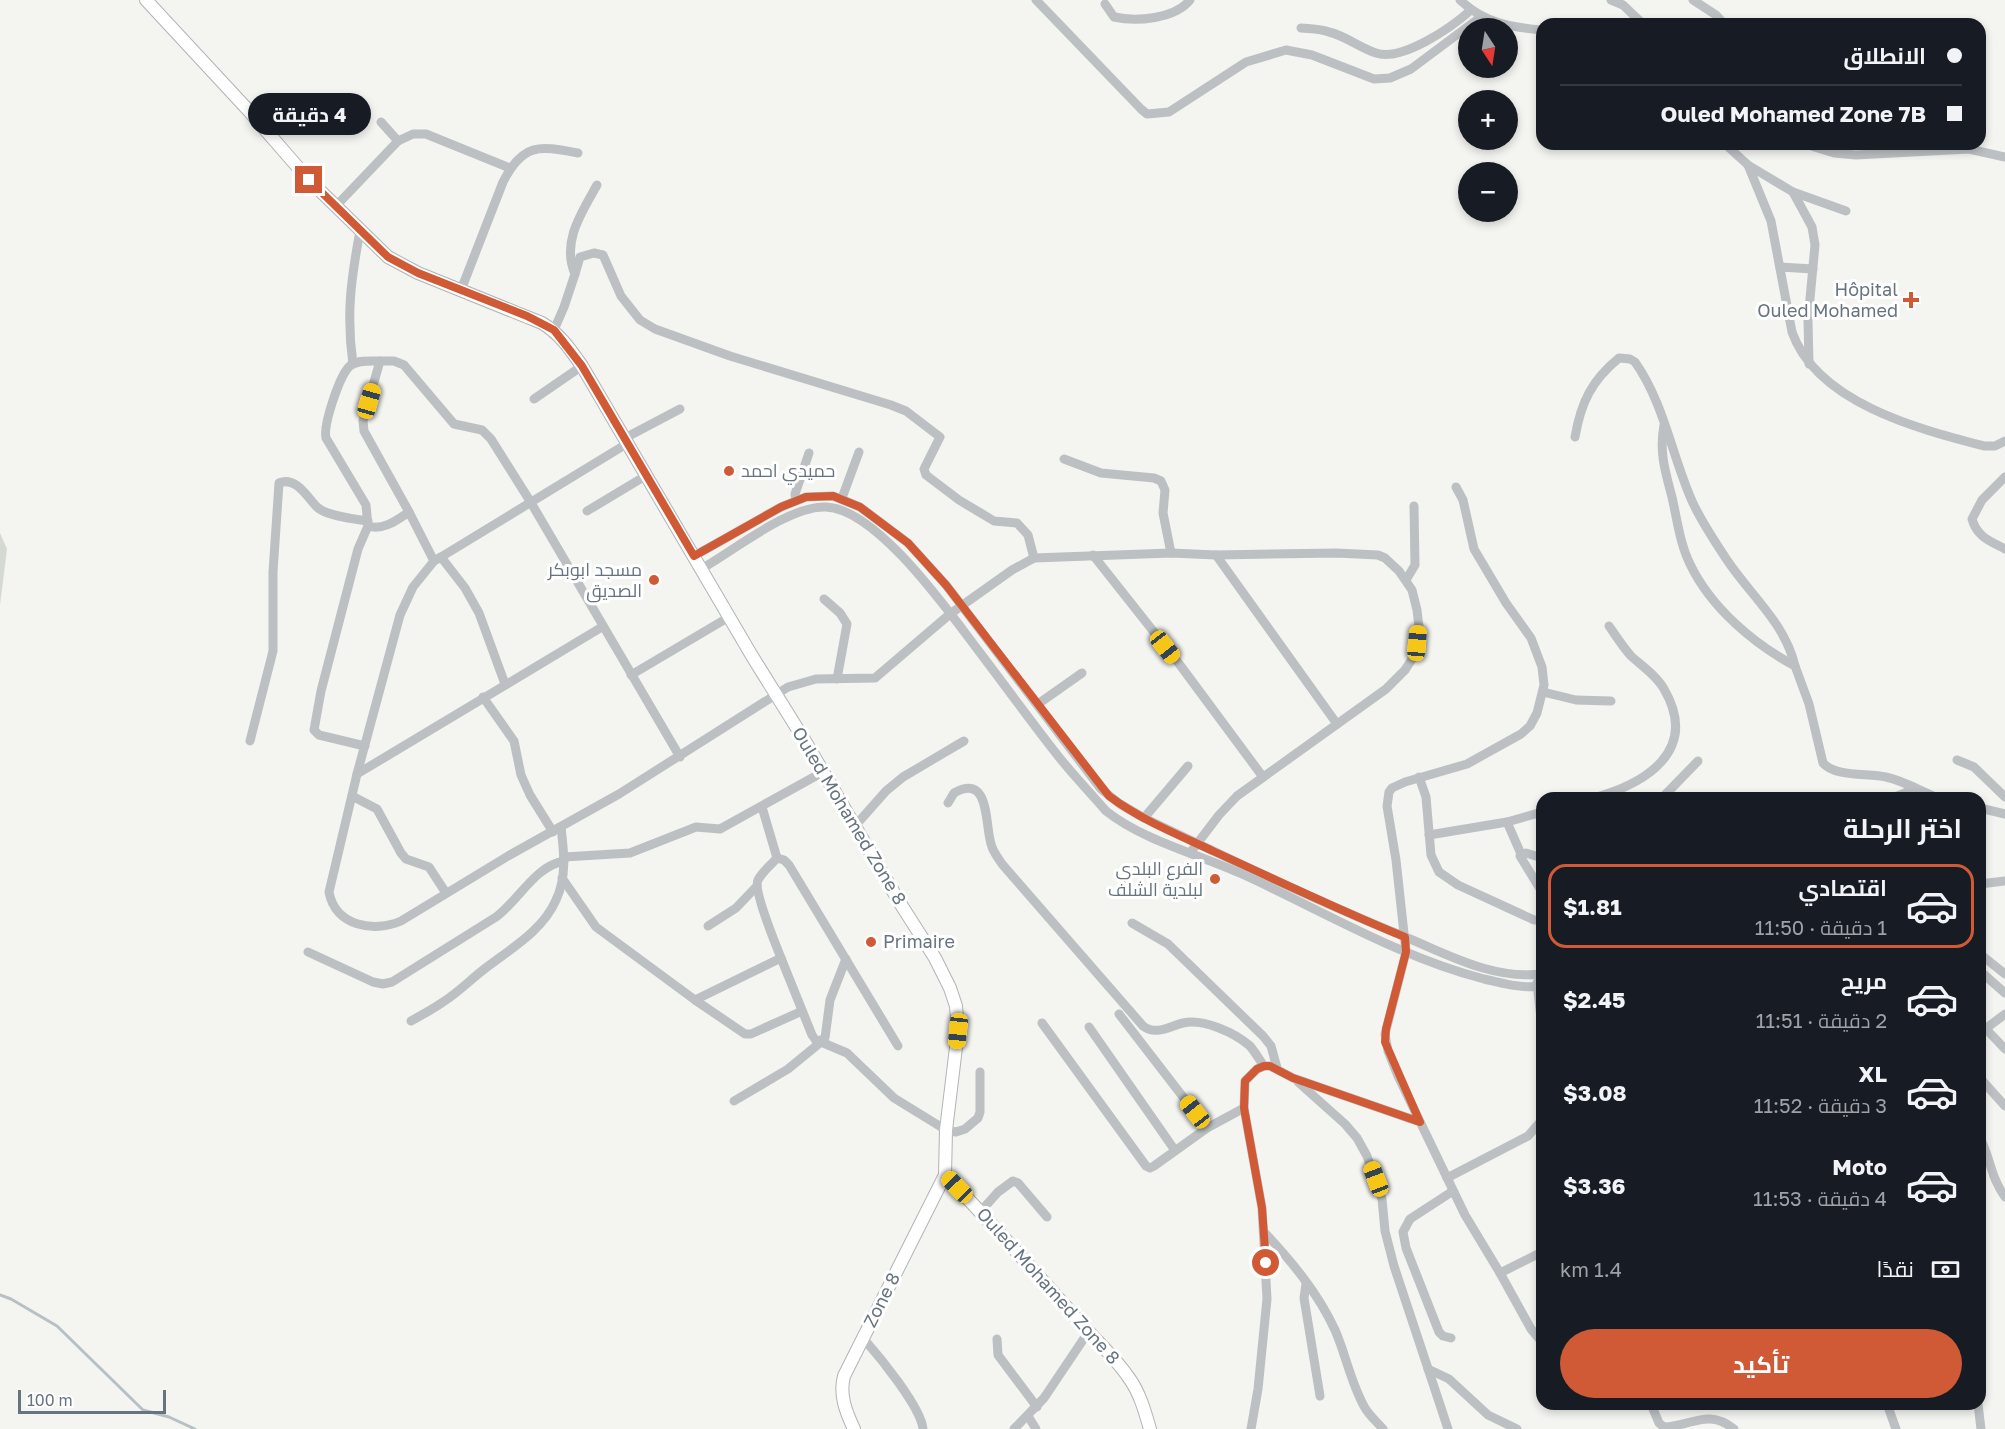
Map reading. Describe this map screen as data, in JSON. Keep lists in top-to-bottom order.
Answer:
{
  "streets": {
    "main road": ["Ouled Mohamed Zone 8", "Zone 8"]
  },
  "crossings": [
    ["Ouled Mohamed Zone 8", "Zone 8"]
  ],
  "places": {
    "health": ["Hôpital Ouled Mohamed"],
    "other": [
      "حميدي احمد",
      "مسجد ابوبكر الصديق",
      "الفرع البلدي لبلدية الشلف",
      "Primaire"
    ]
  },
  "scale_bar": "100 m",
  "north": "bottom",
  "page": {
    "map_buttons": ["+", "−"],
    "banner": ["الانطلاق", "Ouled Mohamed Zone 7B"],
    "bubble": "4 دقيقة",
    "heading": "اختر الرحلة",
    "list": [
      {
        "name": "اقتصادي",
        "note": "1 دقيقة · 11:50",
        "value": "$1.81"
      },
      {
        "name": "مريح",
        "note": "2 دقيقة · 11:51",
        "value": "$2.45"
      },
      {
        "name": "XL",
        "note": "3 دقيقة · 11:52",
        "value": "$3.08"
      },
      {
        "name": "Moto",
        "note": "4 دقيقة · 11:53",
        "value": "$3.36"
      }
    ],
    "pay": ["نقدًا", "1.4 km"],
    "buttons": "تأكيد",
    "scale": "100 m"
  }
}
